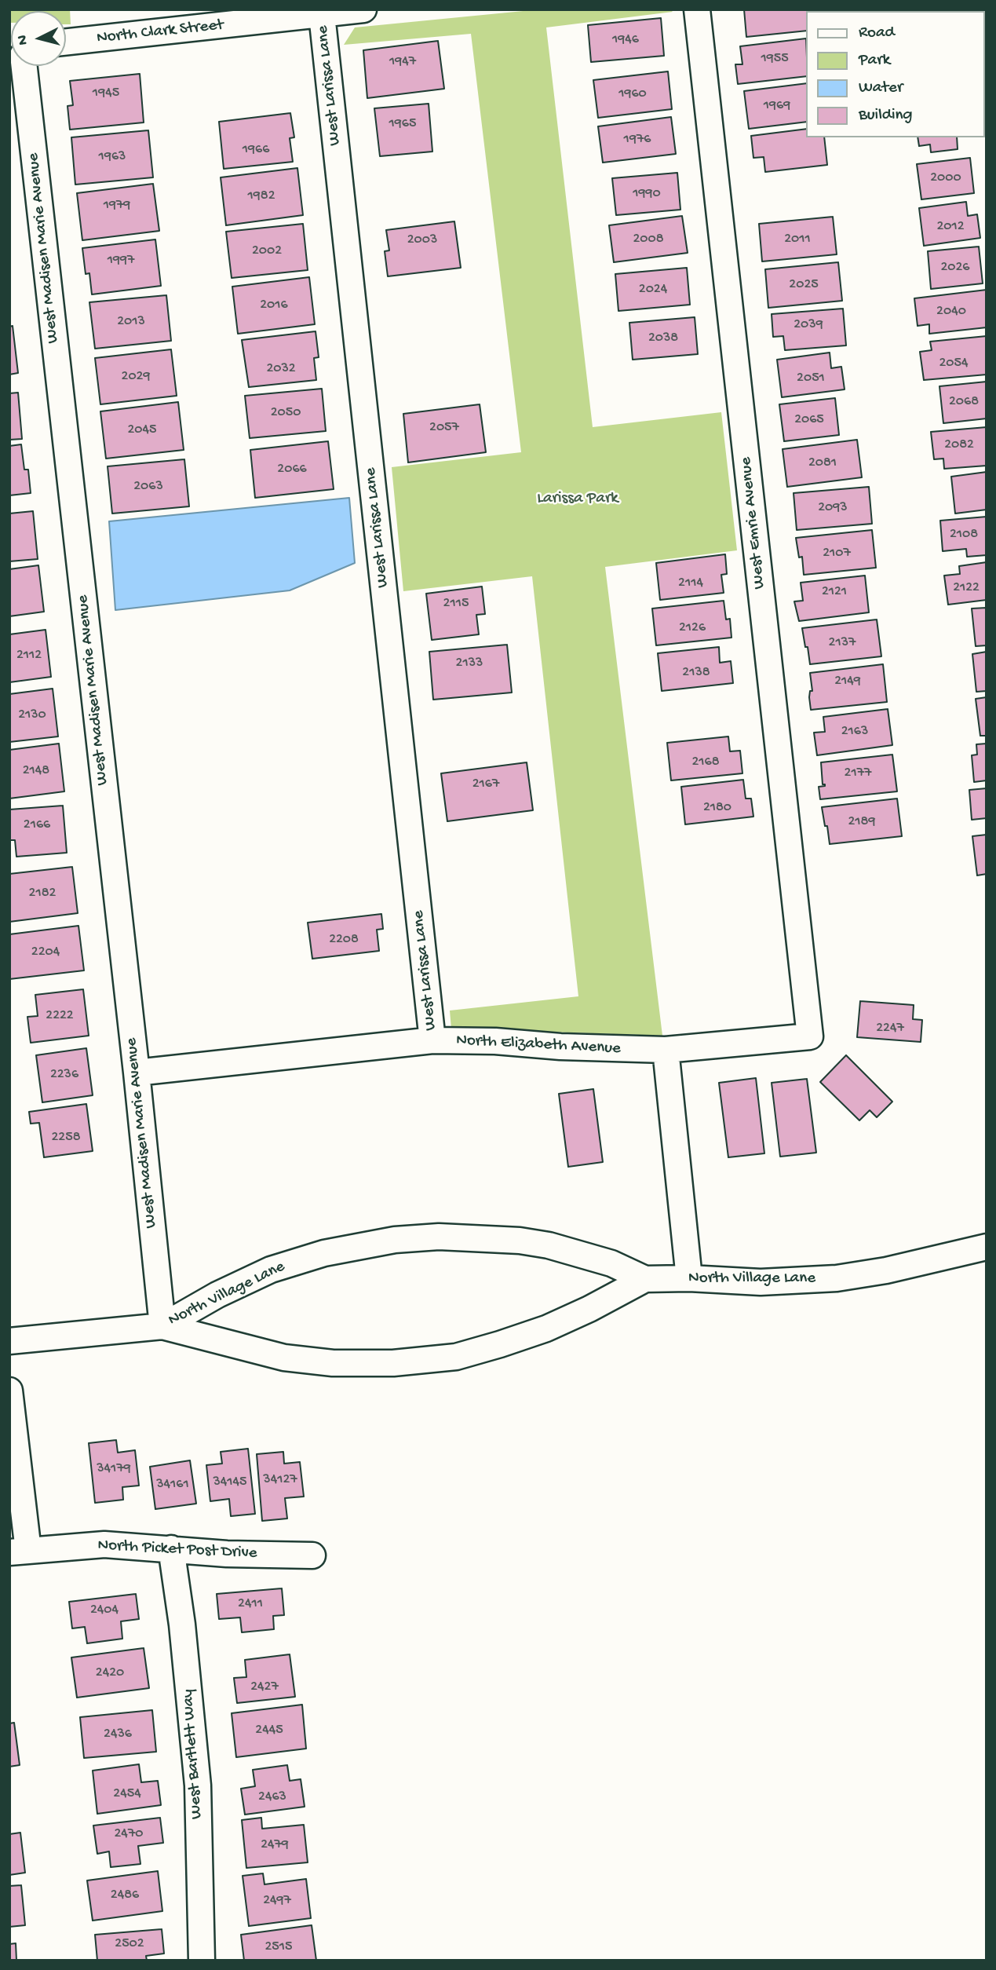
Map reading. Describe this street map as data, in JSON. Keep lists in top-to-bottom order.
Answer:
{
  "streets": {
    "street": [
      "North Clark Street",
      "West Larissa Lane",
      "West Madisen Marie Avenue",
      "West Emrie Avenue",
      "North Elizabeth Avenue",
      "North Village Lane",
      "North Picket Post Drive",
      "West Bartlett Way"
    ]
  },
  "crossings": [
    ["North Clark Street", "West Larissa Lane"],
    ["West Larissa Lane", "North Elizabeth Avenue"],
    ["West Madisen Marie Avenue", "North Elizabeth Avenue"],
    ["West Madisen Marie Avenue", "North Village Lane"],
    ["West Emrie Avenue", "North Elizabeth Avenue"],
    ["North Picket Post Drive", "West Bartlett Way"]
  ],
  "parks": ["Larissa Park"],
  "house_numbers": [
    "1946",
    "1955",
    "1947",
    "1945",
    "1960",
    "1969",
    "1965",
    "1976",
    "1966",
    "1963",
    "2000",
    "1990",
    "1982",
    "1979",
    "2012",
    "2008",
    "2011",
    "2003",
    "2002",
    "1997",
    "2026",
    "2025",
    "2024",
    "2016",
    "2040",
    "2013",
    "2039",
    "2038",
    "2054",
    "2032",
    "2029",
    "2051",
    "2068",
    "2050",
    "2065",
    "2057",
    "2045",
    "2082",
    "2081",
    "2066",
    "2063",
    "2093",
    "2108",
    "2107",
    "2114",
    "2122",
    "2121",
    "2115",
    "2126",
    "2137",
    "2112",
    "2133",
    "2138",
    "2149",
    "2130",
    "2163",
    "2168",
    "2148",
    "2177",
    "2167",
    "2180",
    "2189",
    "2166",
    "2182",
    "2208",
    "2204",
    "2222",
    "2247",
    "2236",
    "2258",
    "34179",
    "34127",
    "34145",
    "34161",
    "2411",
    "2404",
    "2420",
    "2427",
    "2445",
    "2436",
    "2454",
    "2463",
    "2470",
    "2479",
    "2486",
    "2497",
    "2502",
    "2515"
  ],
  "legend": [
    "Road",
    "Park",
    "Water",
    "Building"
  ],
  "north": "left"
}
